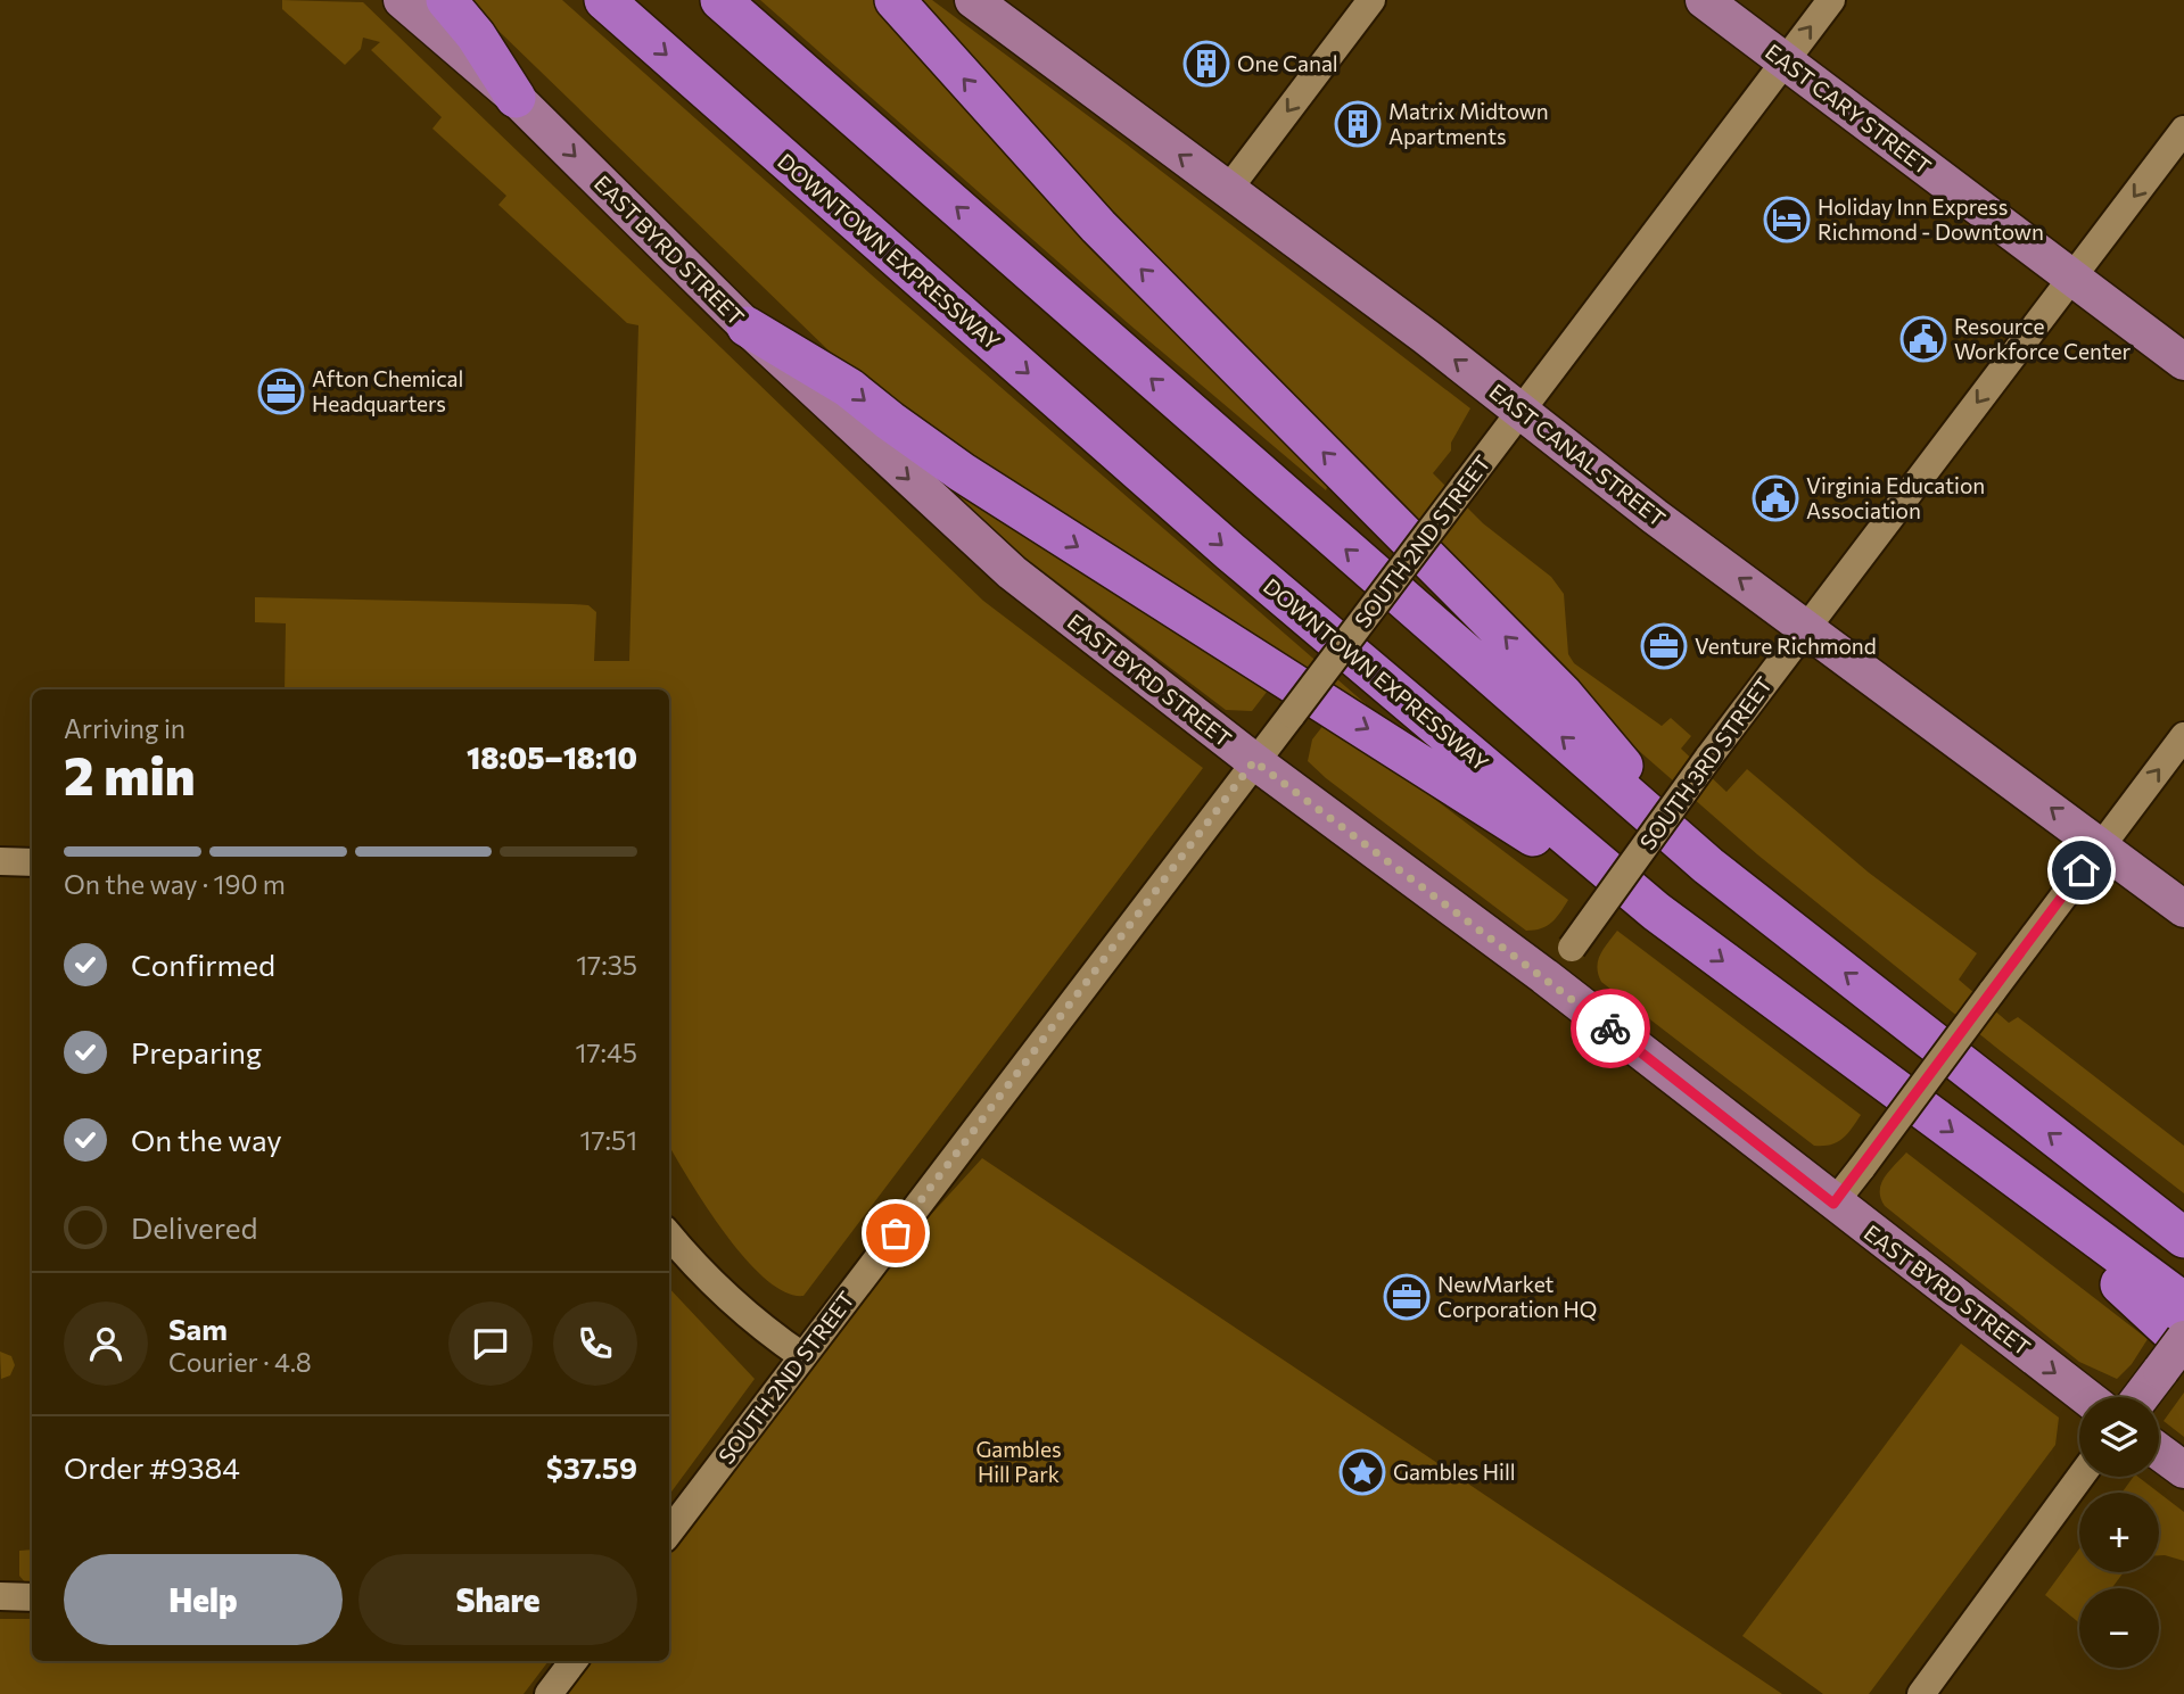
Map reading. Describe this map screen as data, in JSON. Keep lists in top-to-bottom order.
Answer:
{
  "streets": {
    "highway": ["DOWNTOWN EXPRESSWAY"],
    "main road": ["EAST CARY STREET", "EAST BYRD STREET", "EAST CANAL STREET"],
    "street": ["SOUTH 2ND STREET", "SOUTH 3RD STREET"]
  },
  "crossings": [
    ["EAST CARY STREET", "SOUTH 2ND STREET"],
    ["EAST CARY STREET", "SOUTH 3RD STREET"],
    ["EAST BYRD STREET", "SOUTH 2ND STREET"],
    ["EAST BYRD STREET", "SOUTH 3RD STREET"],
    ["EAST CANAL STREET", "SOUTH 2ND STREET"],
    ["EAST CANAL STREET", "SOUTH 3RD STREET"]
  ],
  "one_way": ["EAST BYRD STREET", "EAST CANAL STREET", "SOUTH 3RD STREET"],
  "parks": ["Gambles Hill Park"],
  "places": {
    "building": ["One Canal", "Matrix Midtown Apartments"],
    "hotel": ["Holiday Inn Express Richmond - Downtown"],
    "public building": ["Resource Workforce Center", "Virginia Education Association"],
    "office": ["Afton Chemical Headquarters", "Venture Richmond", "NewMarket Corporation HQ"],
    "place": ["Gambles Hill"]
  },
  "page": {
    "heading": ["2 min", "Arriving in", "18:05–18:10"],
    "panel": [
      "Sam",
      "Courier · 4.8",
      "Order #9384",
      "$37.59"
    ],
    "bar": "On the way · 190 m",
    "list": [
      ["Confirmed", "17:35"],
      ["Preparing", "17:45"],
      ["On the way", "17:51"],
      "Delivered"
    ],
    "map_buttons": ["+", "−"],
    "buttons": ["Help", "Share"]
  }
}
